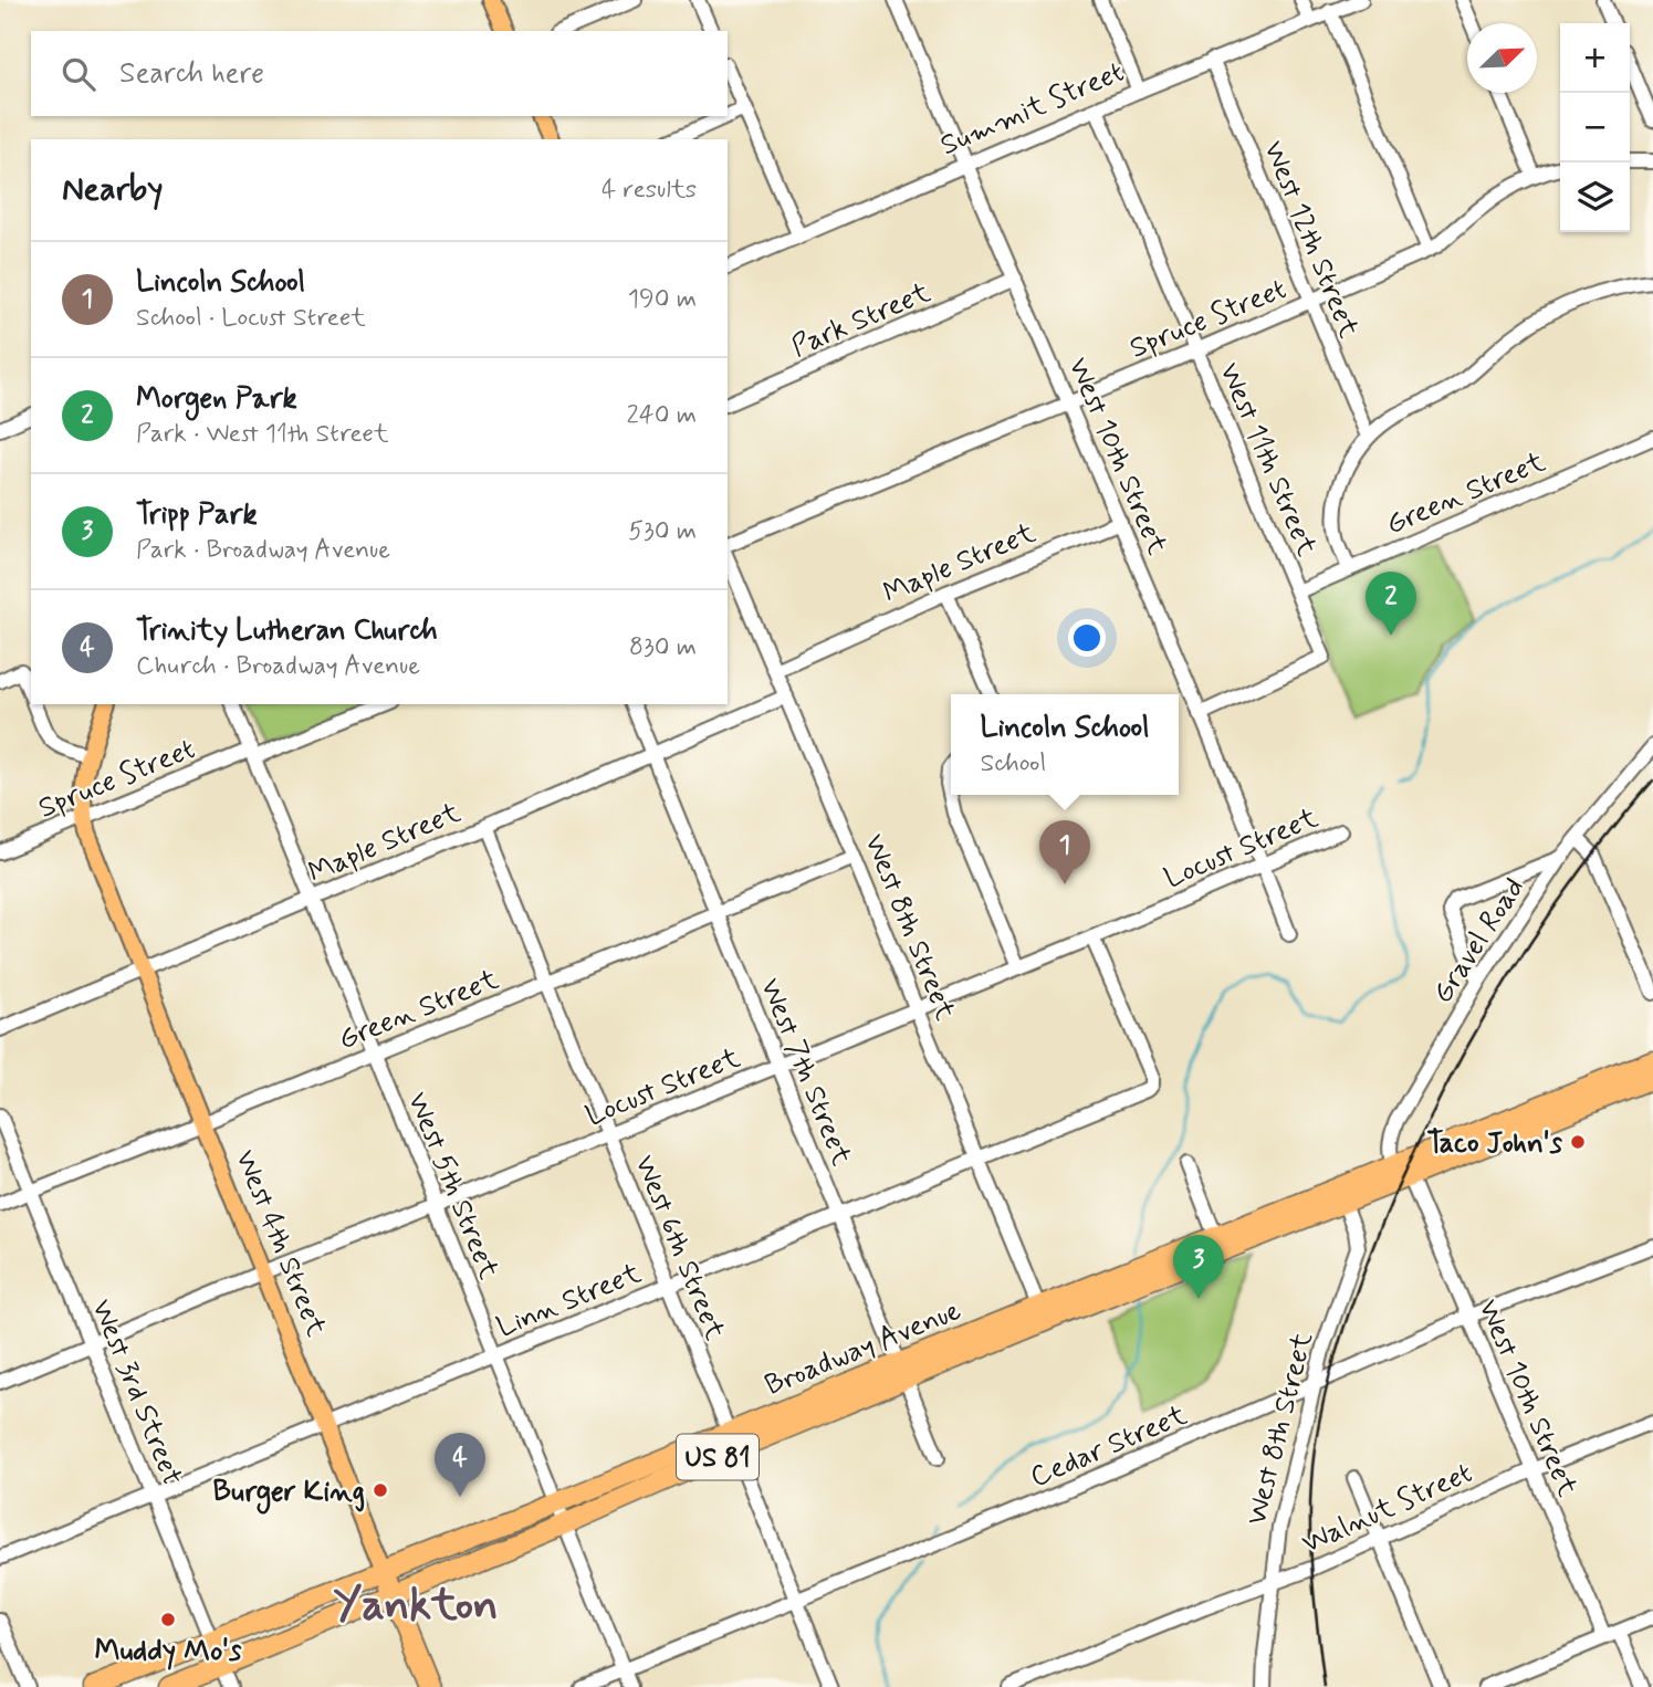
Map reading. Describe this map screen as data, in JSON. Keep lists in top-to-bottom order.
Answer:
{
  "streets": {
    "highway": ["West 4th Street", "Broadway Avenue", "US 81"],
    "street": [
      "Summit Street",
      "West 12th Street",
      "Spruce Street",
      "Park Street",
      "West 10th Street",
      "West 11th Street",
      "Green Street",
      "Maple Street",
      "Locust Street",
      "West 8th Street",
      "Gravel Road",
      "West 7th Street",
      "West 5th Street",
      "West 6th Street",
      "Linn Street",
      "West 3rd Street",
      "Cedar Street",
      "Walnut Street"
    ]
  },
  "crossings": [
    ["Summit Street", "West 12th Street"],
    ["Summit Street", "West 10th Street"],
    ["Summit Street", "West 11th Street"],
    ["West 12th Street", "Spruce Street"],
    ["Spruce Street", "West 10th Street"],
    ["Spruce Street", "West 11th Street"],
    ["Spruce Street", "West 5th Street"],
    ["Spruce Street", "West 4th Street"],
    ["Park Street", "West 10th Street"],
    ["West 10th Street", "West 11th Street"],
    ["West 10th Street", "Maple Street"],
    ["West 10th Street", "Locust Street"],
    ["West 10th Street", "Gravel Road"],
    ["West 10th Street", "Broadway Avenue"],
    ["West 10th Street", "Cedar Street"],
    ["West 10th Street", "Walnut Street"],
    ["West 11th Street", "Green Street"],
    ["Green Street", "West 8th Street"],
    ["Green Street", "West 7th Street"],
    ["Green Street", "West 5th Street"],
    ["Green Street", "West 4th Street"],
    ["Green Street", "West 6th Street"],
    ["Green Street", "West 3rd Street"],
    ["Maple Street", "West 8th Street"],
    ["Maple Street", "West 7th Street"],
    ["Maple Street", "West 5th Street"],
    ["Maple Street", "West 4th Street"],
    ["Maple Street", "West 6th Street"],
    ["Locust Street", "West 8th Street"],
    ["Locust Street", "West 7th Street"],
    ["Locust Street", "West 5th Street"],
    ["Locust Street", "West 4th Street"],
    ["Locust Street", "West 6th Street"],
    ["Locust Street", "Linn Street"],
    ["Locust Street", "West 3rd Street"],
    ["West 8th Street", "Linn Street"],
    ["West 8th Street", "Broadway Avenue"],
    ["West 8th Street", "Cedar Street"],
    ["West 8th Street", "Walnut Street"],
    ["Gravel Road", "Broadway Avenue"],
    ["West 7th Street", "Linn Street"],
    ["West 7th Street", "Broadway Avenue"],
    ["West 5th Street", "Linn Street"],
    ["West 5th Street", "Broadway Avenue"],
    ["West 5th Street", "Cedar Street"],
    ["West 4th Street", "Linn Street"],
    ["West 4th Street", "Broadway Avenue"],
    ["West 6th Street", "Linn Street"],
    ["West 6th Street", "Broadway Avenue"],
    ["West 6th Street", "Cedar Street"],
    ["Linn Street", "West 3rd Street"],
    ["Broadway Avenue", "West 3rd Street"]
  ],
  "districts": ["Yankton"],
  "places": ["Taco John's", "Burger King", "Muddy Mo's"],
  "north": "top right",
  "page": {
    "map_buttons": ["+", "−"],
    "search": "Search here",
    "heading": ["Nearby", "4 results"],
    "list": [
      {
        "mark": "1",
        "name": "Lincoln School",
        "note": "School · Locust Street",
        "value": "190 m"
      },
      {
        "mark": "2",
        "name": "Morgen Park",
        "note": "Park · West 11th Street",
        "value": "240 m"
      },
      {
        "mark": "3",
        "name": "Tripp Park",
        "note": "Park · Broadway Avenue",
        "value": "530 m"
      },
      {
        "mark": "4",
        "name": "Trinity Lutheran Church",
        "note": "Church · Broadway Avenue",
        "value": "830 m"
      }
    ],
    "pins": [
      "2",
      "1",
      "3",
      "4"
    ],
    "popup": ["Lincoln School", "School"]
  }
}
